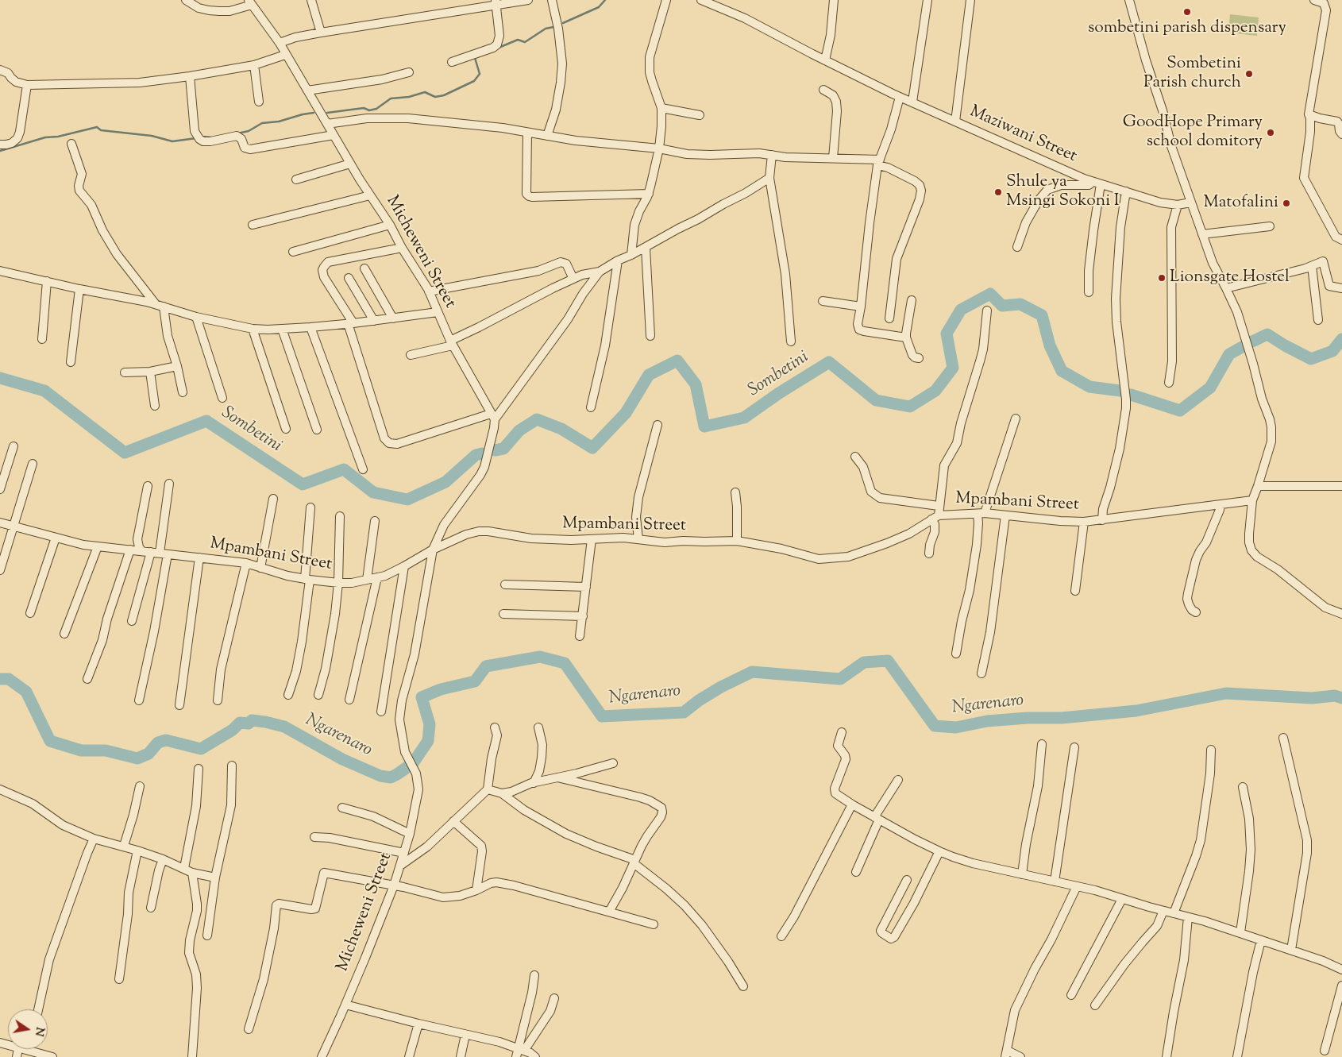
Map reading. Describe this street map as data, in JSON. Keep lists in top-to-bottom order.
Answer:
{
  "streets": {
    "street": ["Maziwani Street", "Micheweni Street", "Mpambani Street"]
  },
  "crossings": [
    ["Micheweni Street", "Mpambani Street"]
  ],
  "water": ["Sombetini", "Ngarenaro"],
  "places": [
    "sombetini parish dispensary",
    "Sombetini Parish church",
    "GoodHope Primary school domitory",
    "Shule ya Msingi Sokoni I",
    "Matofalini",
    "Lionsgate Hostel"
  ],
  "north": "right"
}
